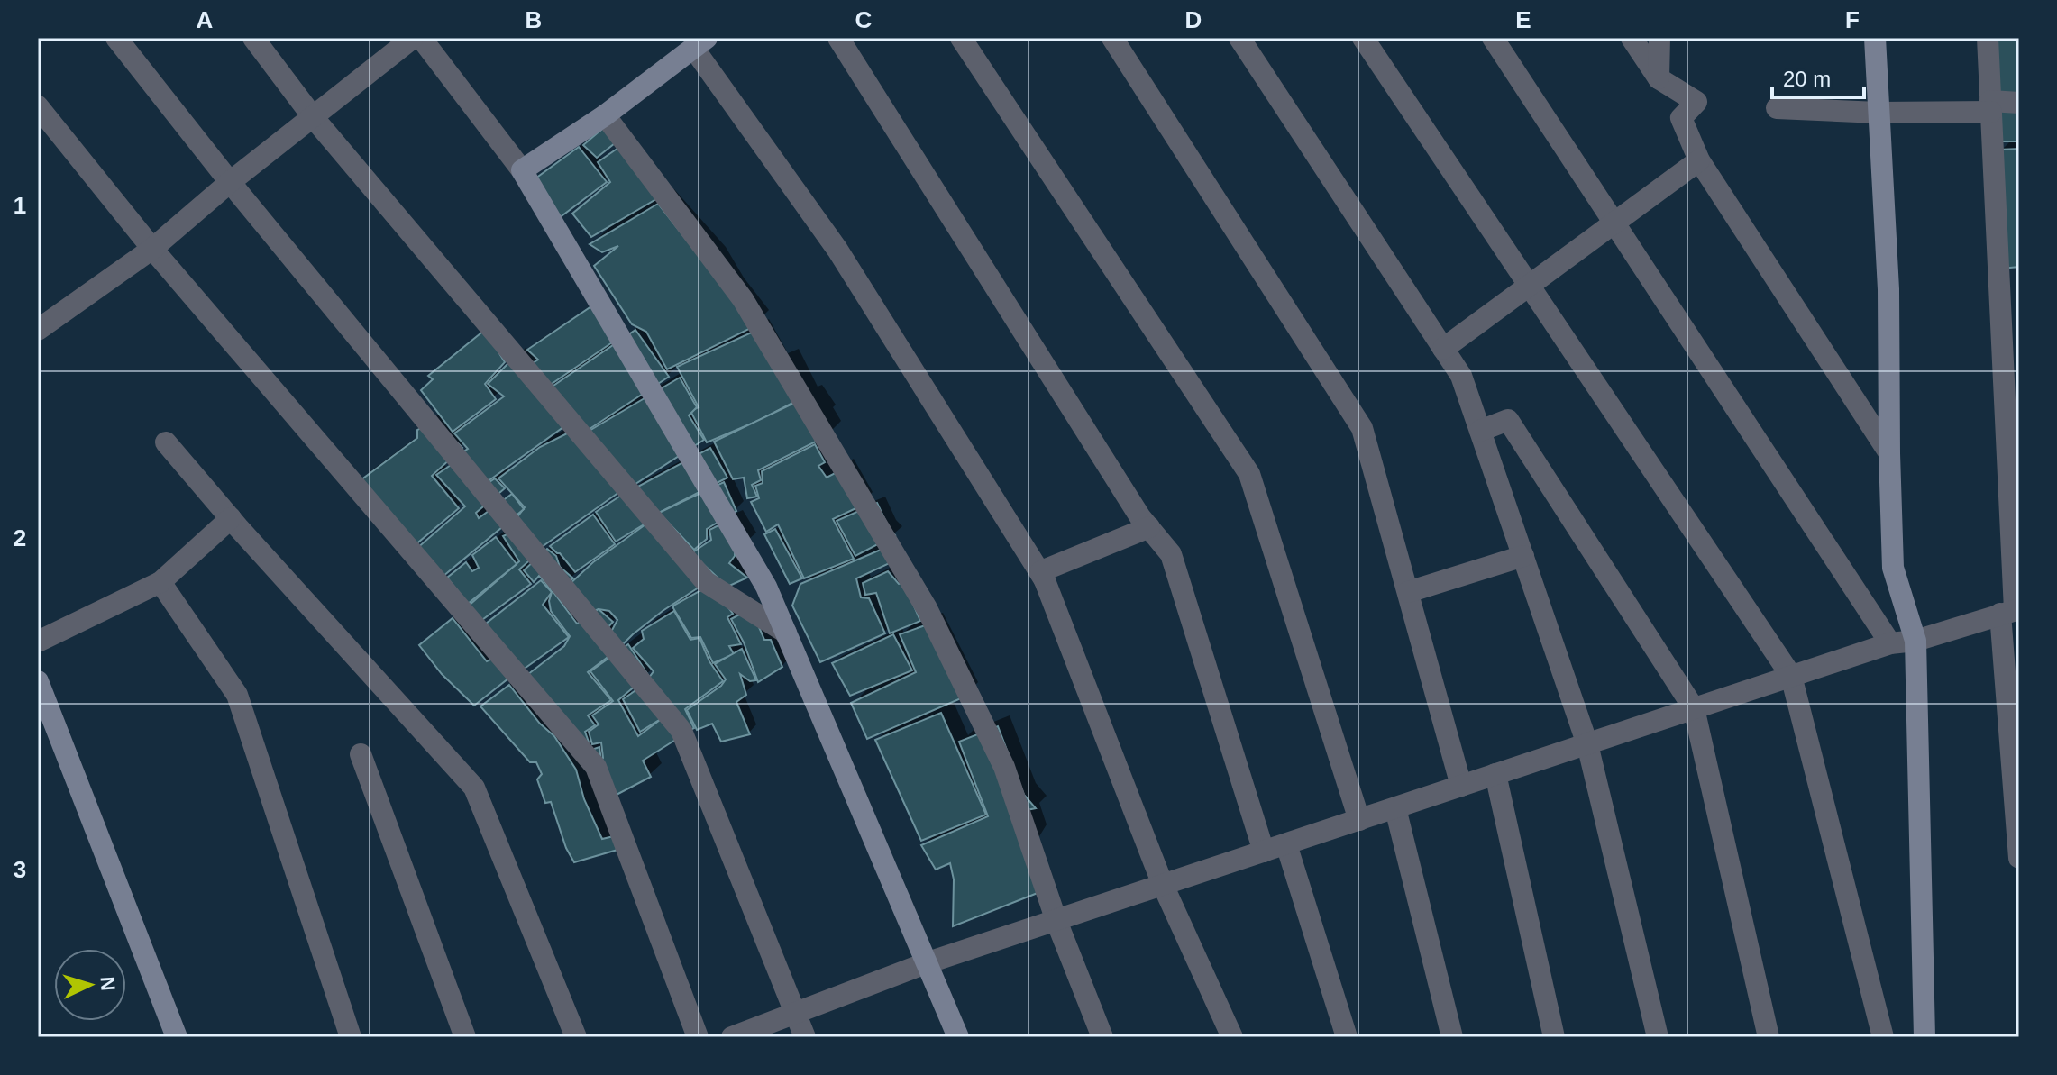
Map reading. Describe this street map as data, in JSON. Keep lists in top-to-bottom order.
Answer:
{
  "scale_bar": "20 m",
  "north": "right",
  "grid": {
    "columns": [
      "A",
      "B",
      "C",
      "D",
      "E",
      "F"
    ],
    "rows": ["1", "2", "3"]
  }
}
